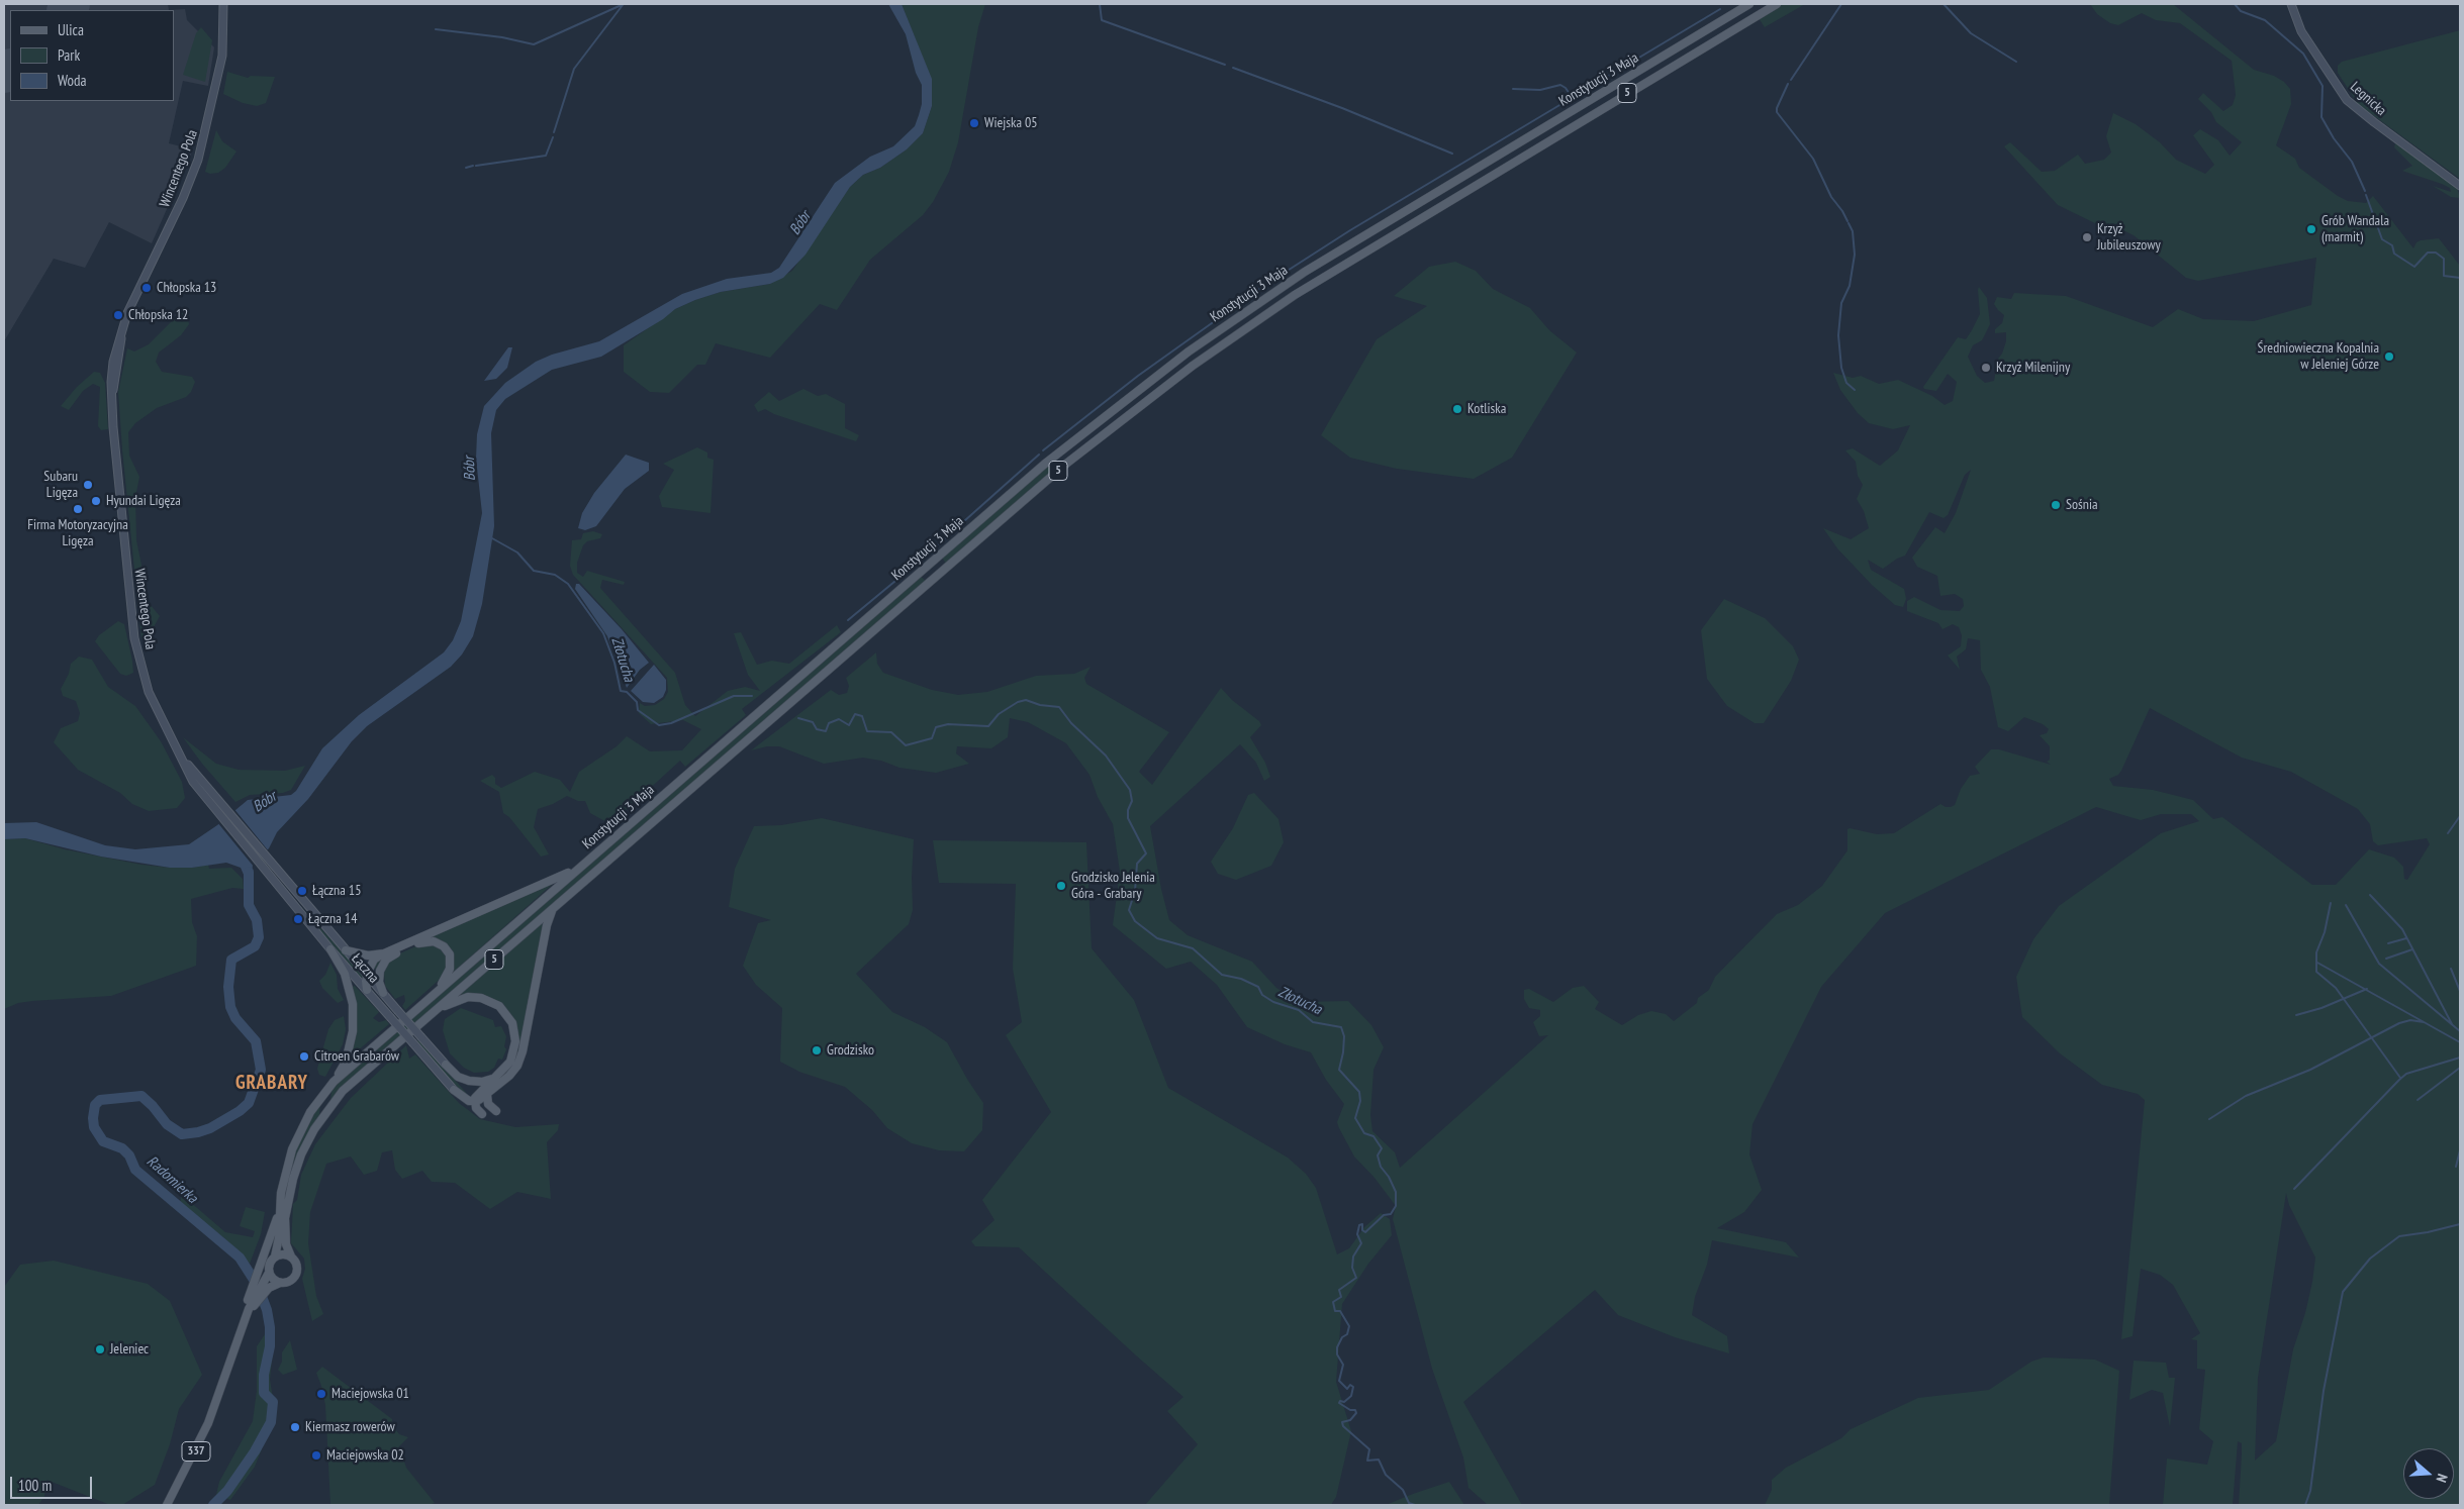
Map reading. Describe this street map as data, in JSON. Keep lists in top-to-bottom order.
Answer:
{
  "streets": {
    "main road": [
      "Konstytucji 3 Maja",
      "5",
      "Legnicka",
      "Wincentego Pola",
      "Łączna",
      "337"
    ]
  },
  "crossings": [
    ["Konstytucji 3 Maja", "5"],
    ["Konstytucji 3 Maja", "337"],
    ["5", "337"],
    ["Wincentego Pola", "Łączna"]
  ],
  "districts": ["GRABARY"],
  "water": ["Bóbr", "Złotucha", "Radomierka"],
  "places": [
    "Wiejska 05",
    "Grób Wandala (marmit)",
    "Krzyż Jubileuszowy",
    "Chłopska 13",
    "Chłopska 12",
    "Średniowieczna Kopalnia w Jeleniej Górze",
    "Krzyż Milenijny",
    "Kotliska",
    "Subaru Ligęza",
    "Hyundai Ligęza",
    "Sośnia",
    "Firma Motoryzacyjna Ligęza",
    "Grodzisko Jelenia Góra - Grabary",
    "Łączna 15",
    "Łączna 14",
    "Grodzisko",
    "Citroen Grabarów",
    "Jeleniec",
    "Maciejowska 01",
    "Kiermasz rowerów",
    "Maciejowska 02"
  ],
  "legend": ["Ulica", "Park", "Woda"],
  "scale_bar": "100 m",
  "north": "right"
}
